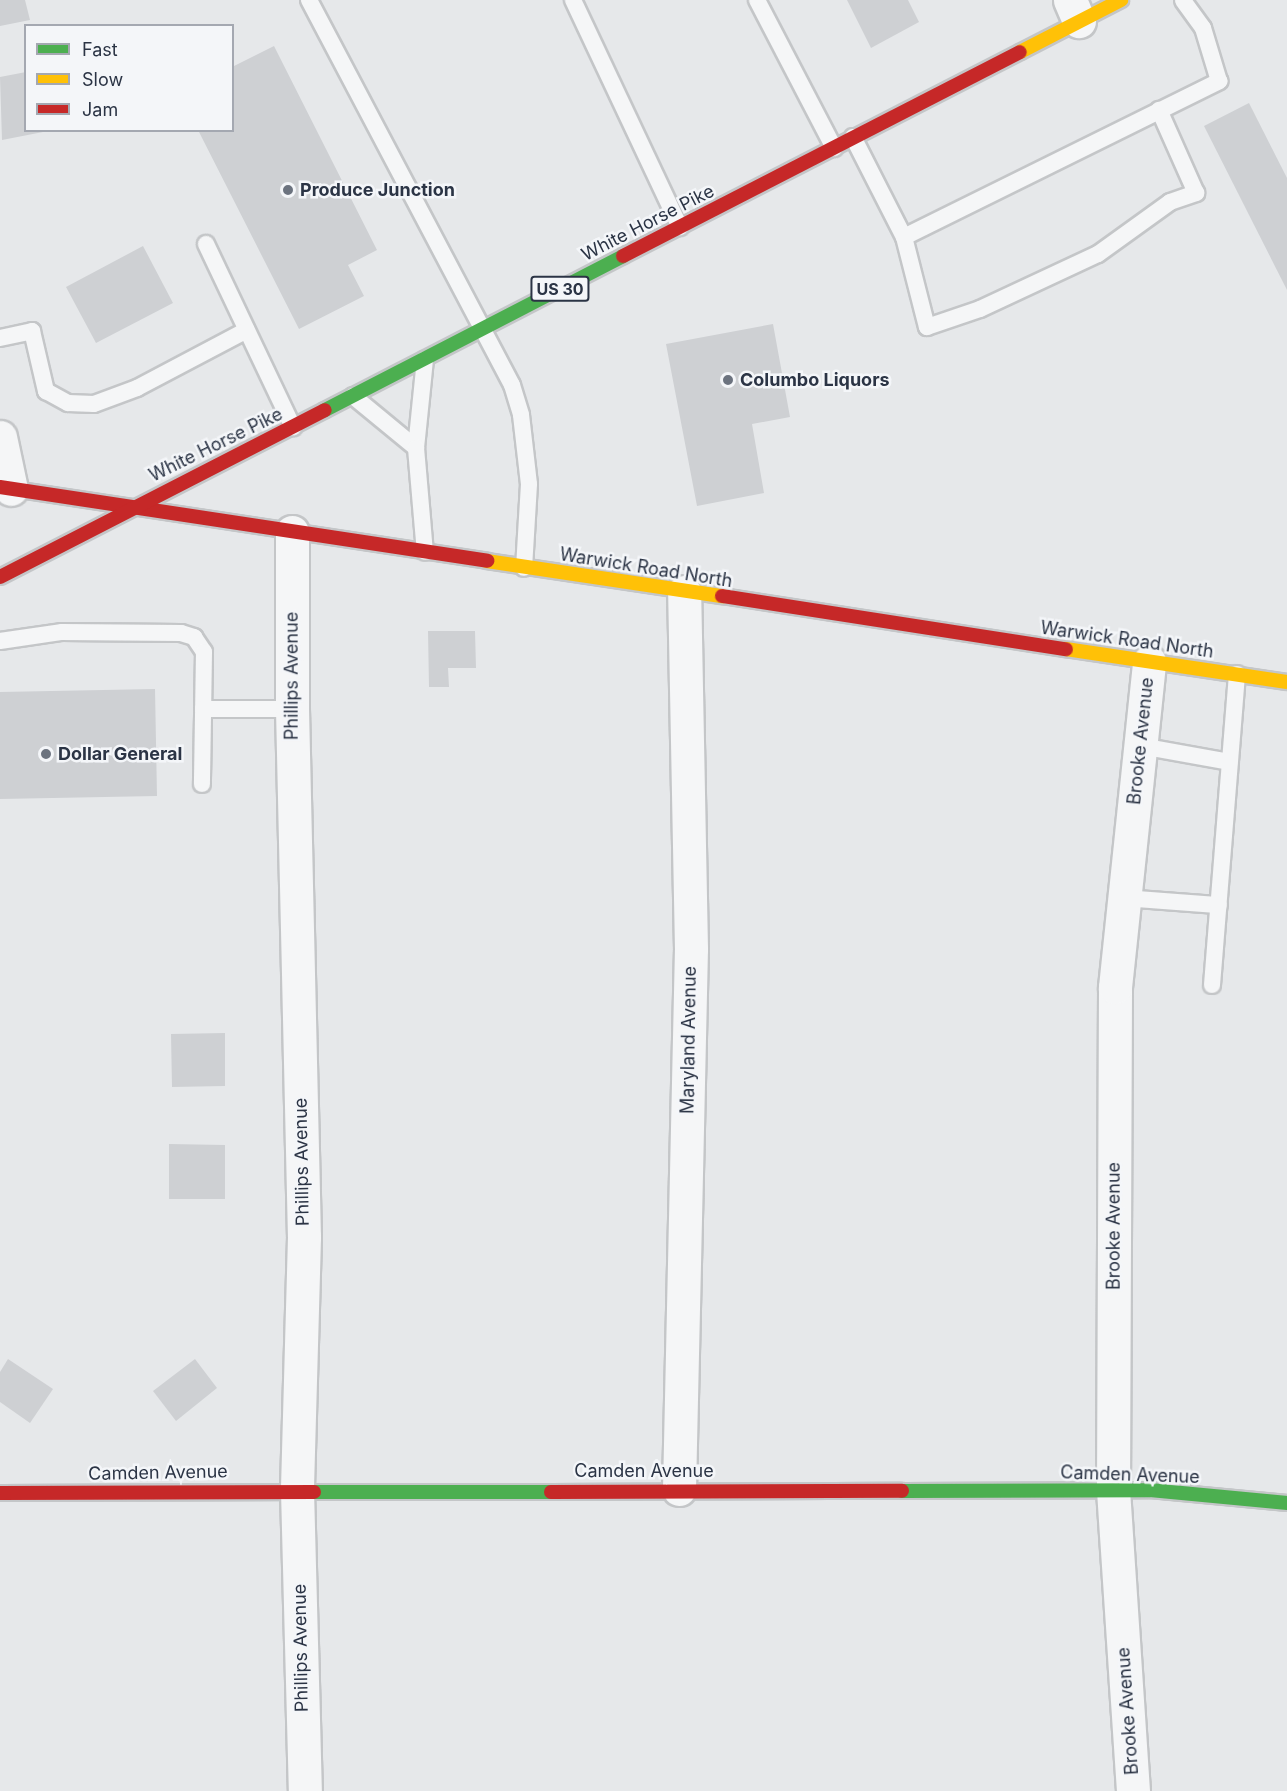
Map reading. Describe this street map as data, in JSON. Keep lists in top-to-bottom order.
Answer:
{
  "streets": {
    "main road": [
      "White Horse Pike",
      "US 30",
      "Warwick Road North",
      "Camden Avenue"
    ],
    "street": ["Phillips Avenue", "Brooke Avenue", "Maryland Avenue"]
  },
  "crossings": [
    ["White Horse Pike", "Warwick Road North"],
    ["Warwick Road North", "Phillips Avenue"],
    ["Warwick Road North", "Brooke Avenue"],
    ["Warwick Road North", "Maryland Avenue"],
    ["Phillips Avenue", "Camden Avenue"],
    ["Brooke Avenue", "Camden Avenue"],
    ["Maryland Avenue", "Camden Avenue"]
  ],
  "places": ["Produce Junction", "Columbo Liquors", "Dollar General"],
  "legend": ["Fast", "Slow", "Jam"]
}
